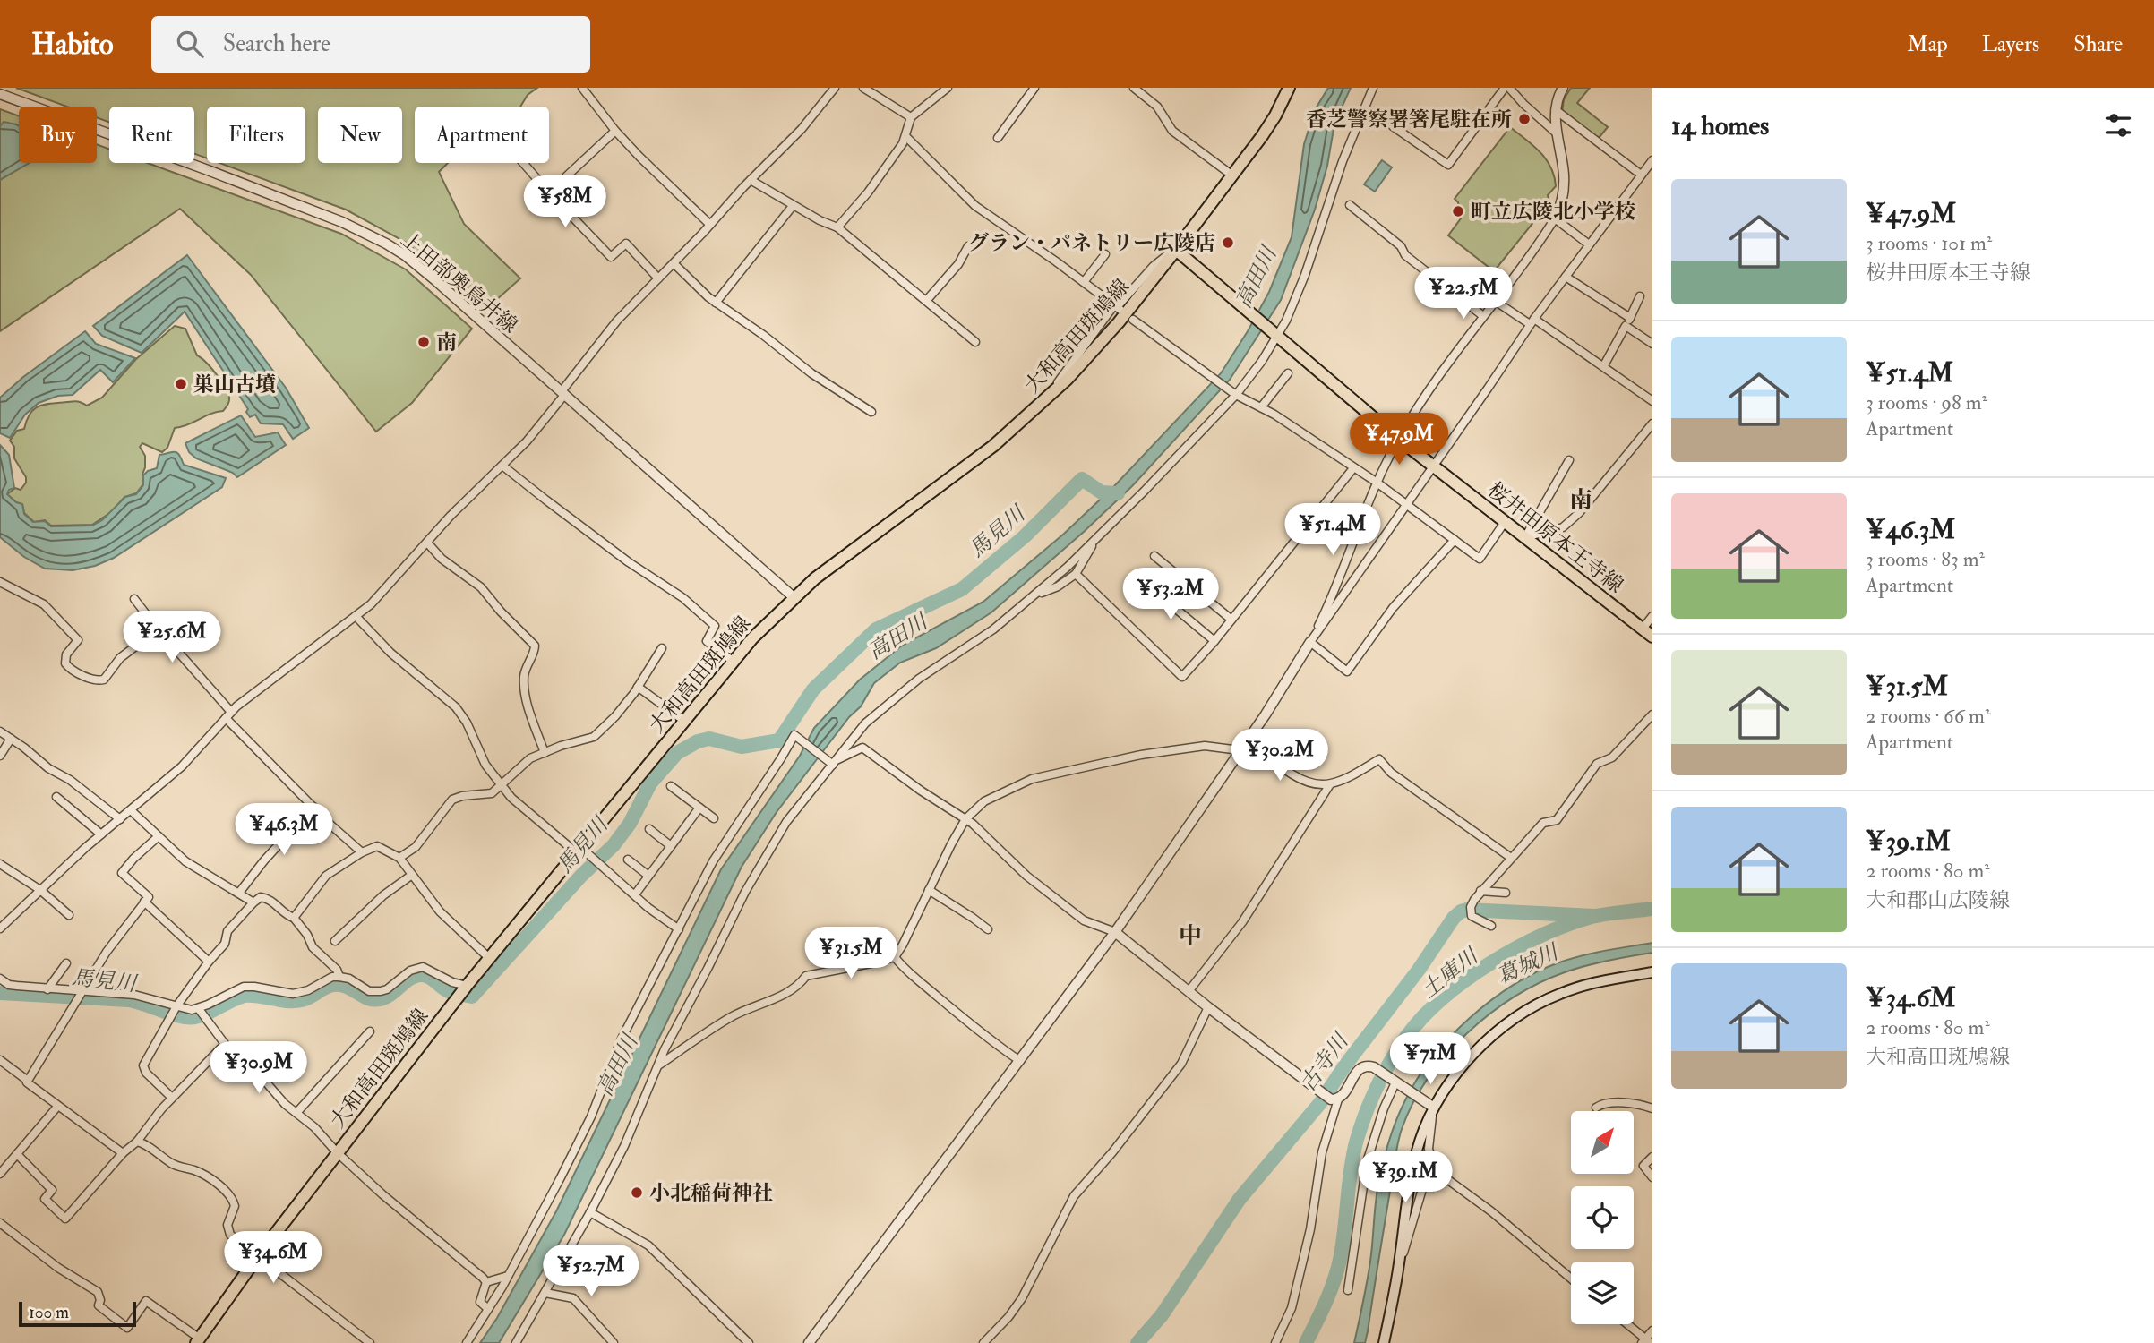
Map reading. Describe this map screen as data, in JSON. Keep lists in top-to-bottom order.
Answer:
{
  "streets": {
    "main road": ["大和高田斑鳩線", "桜井田原本王寺線"],
    "street": ["上田部奥鳥井線"]
  },
  "crossings": [
    ["上田部奥鳥井線", "大和高田斑鳩線"],
    ["大和高田斑鳩線", "桜井田原本王寺線"]
  ],
  "districts": ["南", "中"],
  "water": [
    "高田川",
    "馬見川",
    "葛城川",
    "土庫川",
    "古寺川"
  ],
  "places": [
    "香芝警察署箸尾駐在所",
    "町立広陵北小学校",
    "グラン・パネトリー広陵店",
    "南",
    "巣山古墳",
    "小北稲荷神社"
  ],
  "scale_bar": "100 m",
  "north": "top right",
  "page": {
    "header": "Habito",
    "search": "Search here",
    "nav": ["Map", "Layers", "Share"],
    "heading": "14 homes",
    "chip": [
      "Buy",
      "Rent",
      "Filters",
      "New",
      "Apartment"
    ],
    "list": [
      {
        "name": "¥47.9M",
        "note": "3 rooms · 101 m² · 桜井田原本王寺線"
      },
      {
        "name": "¥51.4M",
        "note": "3 rooms · 98 m² · Apartment"
      },
      {
        "name": "¥46.3M",
        "note": "3 rooms · 83 m² · Apartment"
      },
      {
        "name": "¥31.5M",
        "note": "2 rooms · 66 m² · Apartment"
      },
      {
        "name": "¥39.1M",
        "note": "2 rooms · 80 m² · 大和郡山広陵線"
      },
      {
        "name": "¥34.6M",
        "note": "2 rooms · 80 m² · 大和高田斑鳩線"
      }
    ],
    "price": [
      "¥58M",
      "¥22.5M",
      "¥47.9M",
      "¥51.4M",
      "¥53.2M",
      "¥25.6M",
      "¥30.2M",
      "¥46.3M",
      "¥31.5M",
      "¥71M",
      "¥30.9M",
      "¥39.1M",
      "¥34.6M",
      "¥52.7M"
    ],
    "scale": "100 m"
  }
}
